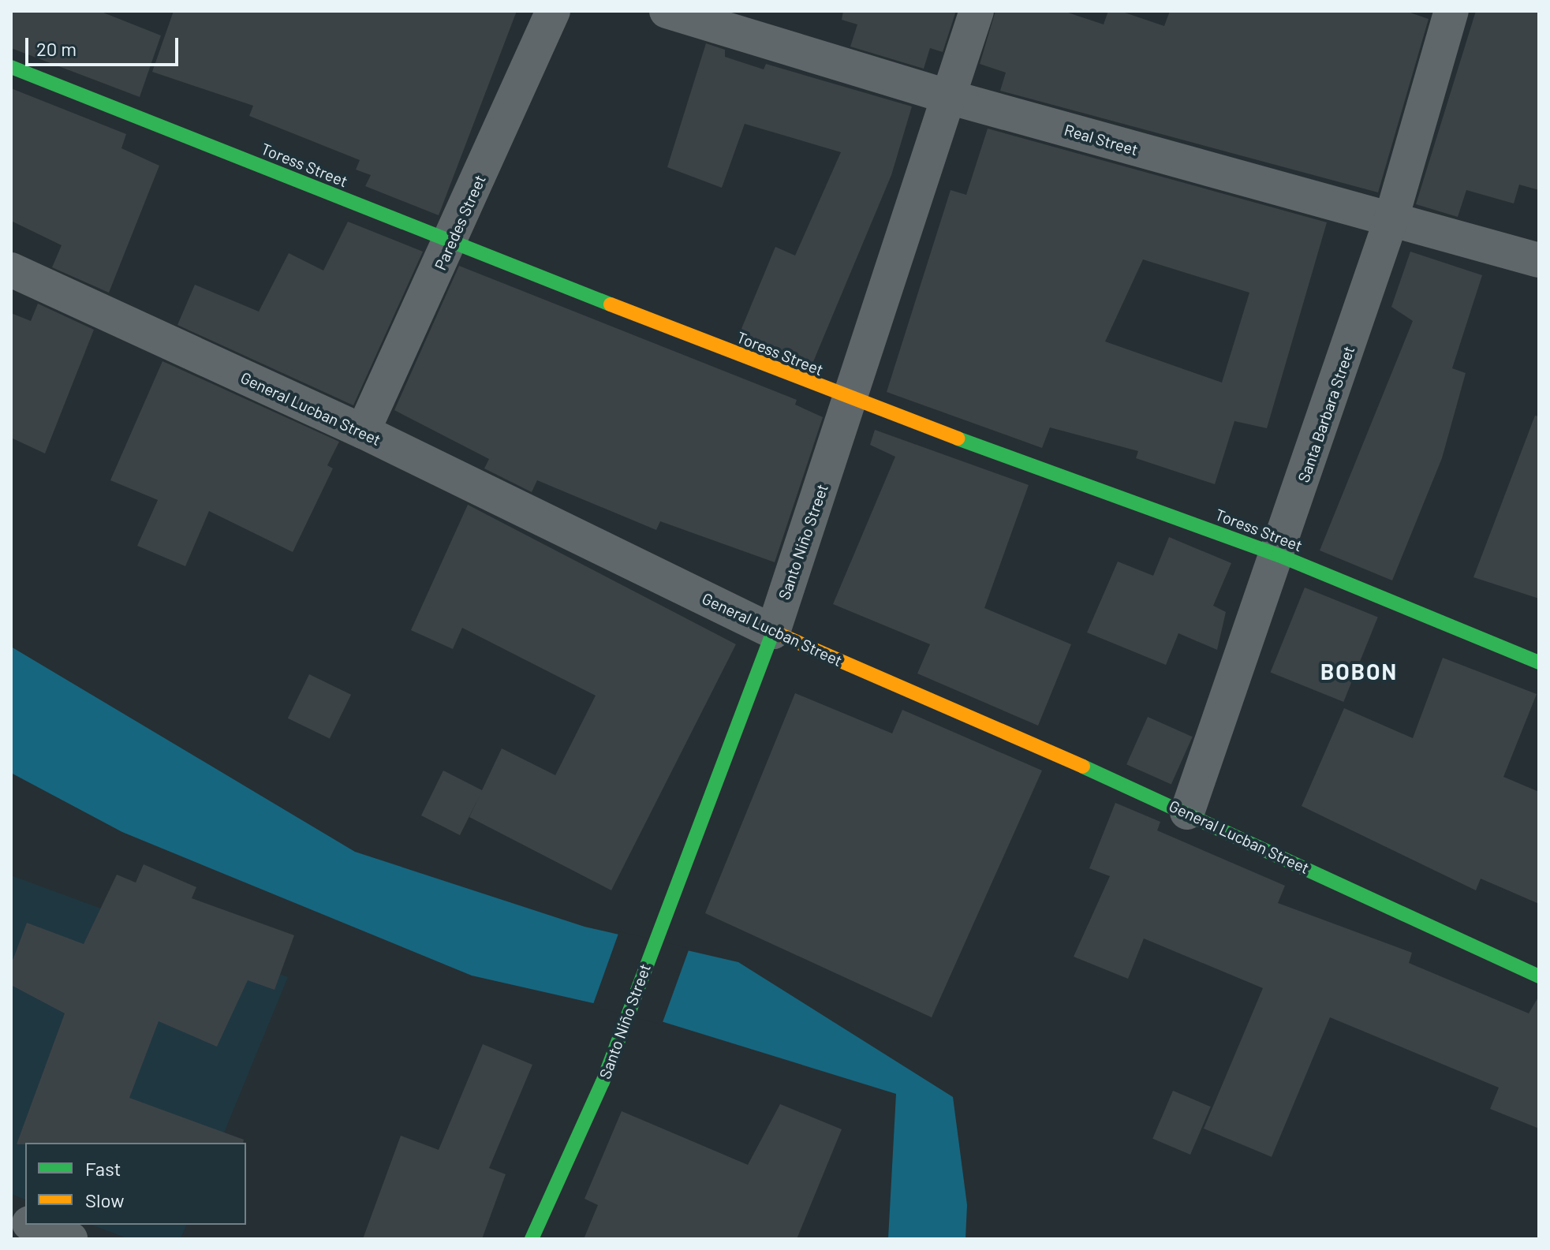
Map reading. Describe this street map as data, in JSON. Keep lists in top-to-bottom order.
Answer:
{
  "streets": {
    "street": [
      "Real Street",
      "Toress Street",
      "Paredes Street",
      "General Lucban Street",
      "Santa Barbara Street",
      "Santo Niño Street"
    ]
  },
  "crossings": [
    ["Real Street", "Santa Barbara Street"],
    ["Real Street", "Santo Niño Street"],
    ["Toress Street", "Paredes Street"],
    ["Toress Street", "Santa Barbara Street"],
    ["Toress Street", "Santo Niño Street"],
    ["Paredes Street", "General Lucban Street"],
    ["General Lucban Street", "Santa Barbara Street"],
    ["General Lucban Street", "Santo Niño Street"]
  ],
  "districts": ["BOBON"],
  "legend": ["Fast", "Slow"],
  "scale_bar": "20 m"
}
